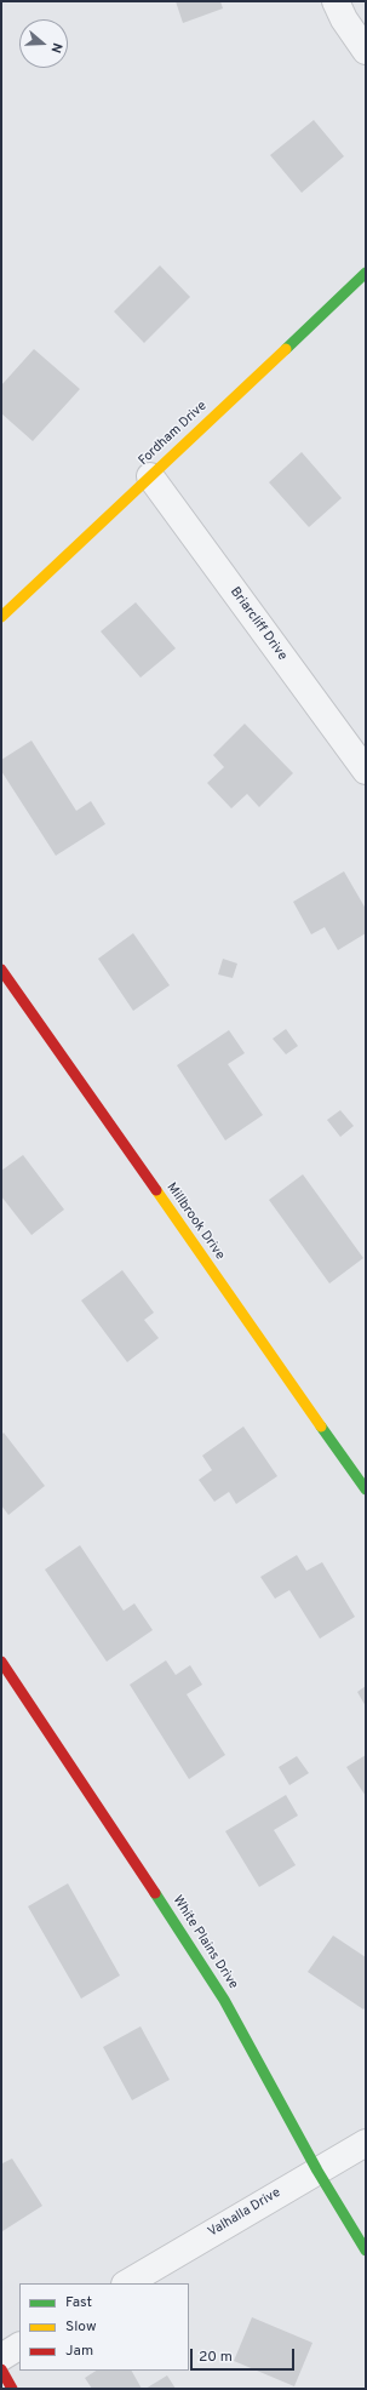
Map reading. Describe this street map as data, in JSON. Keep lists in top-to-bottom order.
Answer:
{
  "streets": {
    "street": [
      "Fordham Drive",
      "Briarcliff Drive",
      "Millbrook Drive",
      "White Plains Drive",
      "Valhalla Drive"
    ]
  },
  "crossings": [
    ["Fordham Drive", "Briarcliff Drive"],
    ["White Plains Drive", "Valhalla Drive"]
  ],
  "legend": ["Fast", "Slow", "Jam"],
  "scale_bar": "20 m",
  "north": "right"
}
